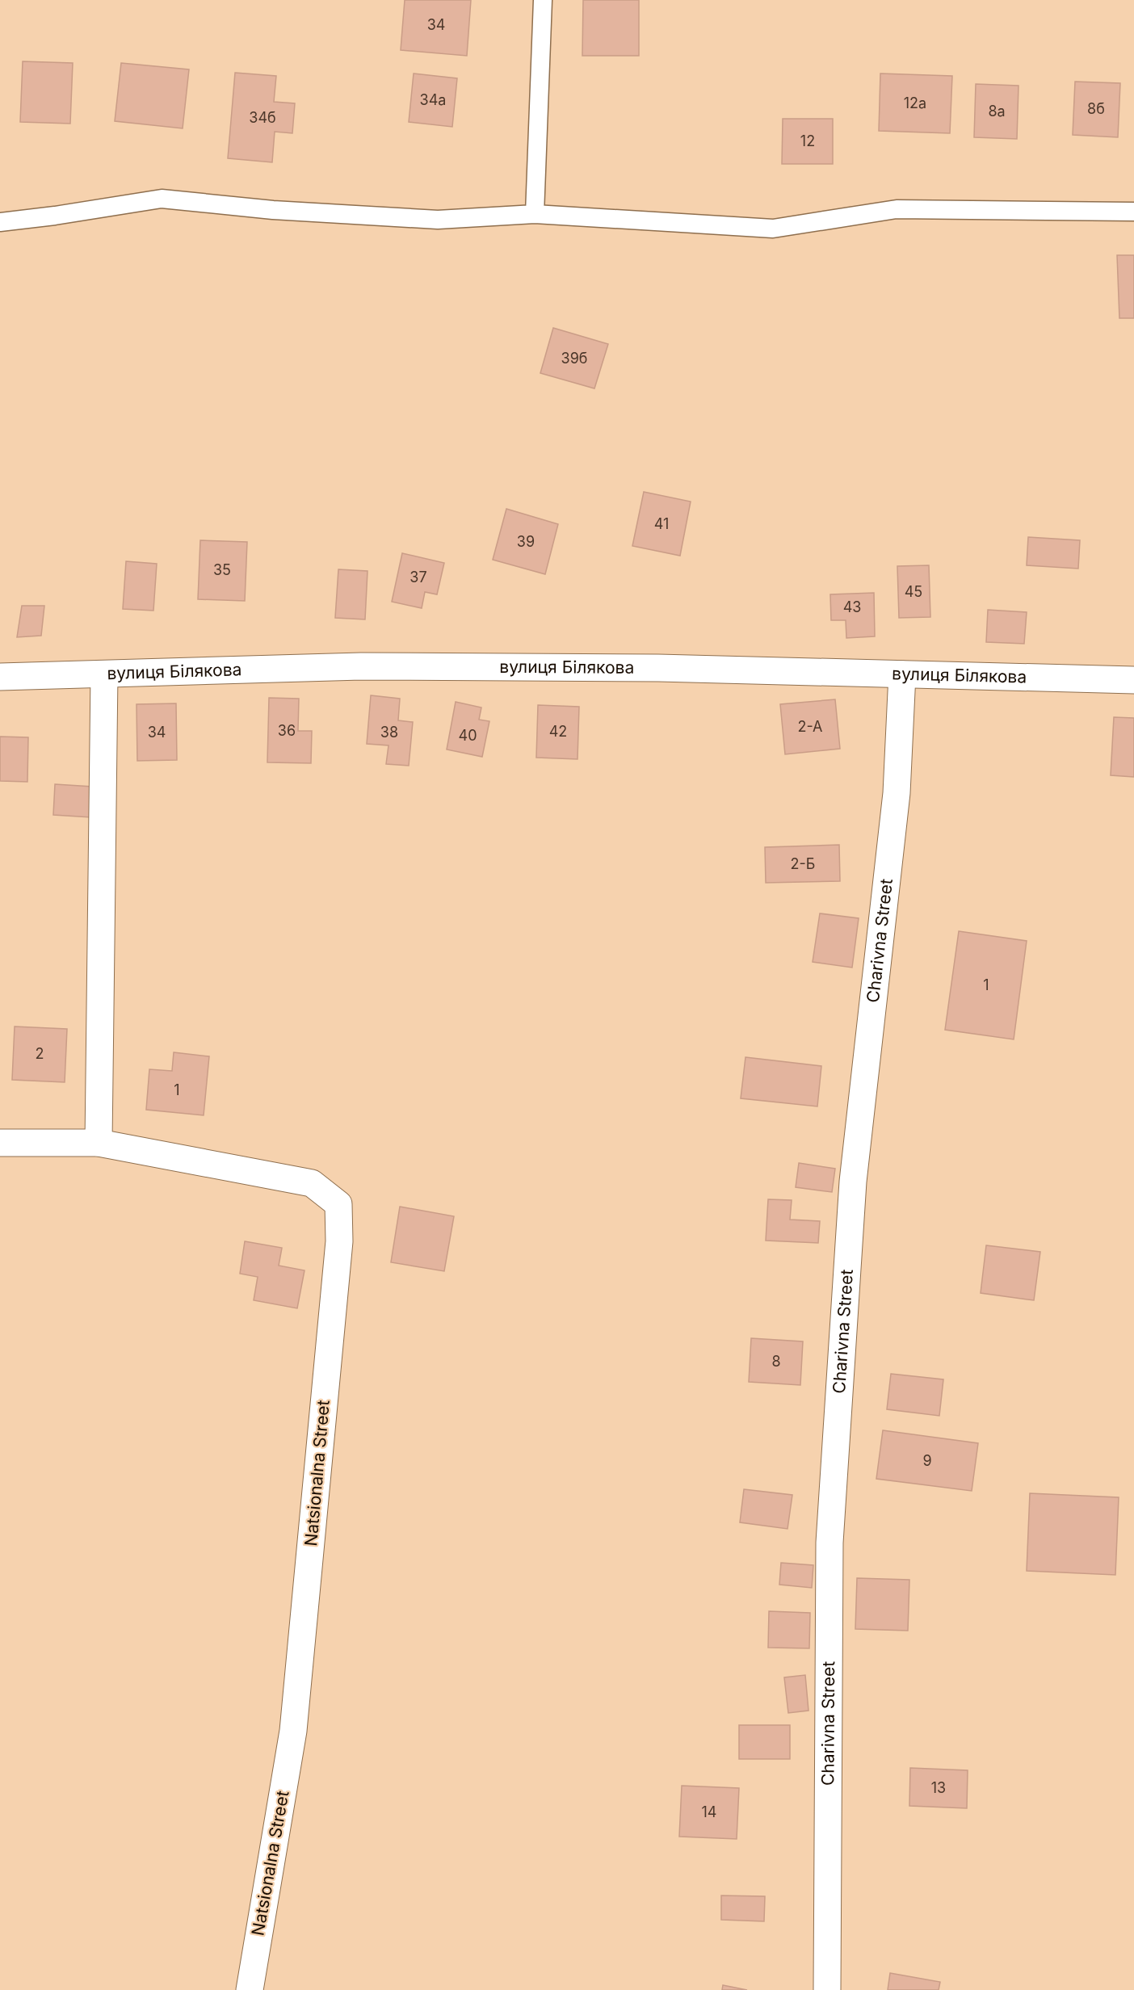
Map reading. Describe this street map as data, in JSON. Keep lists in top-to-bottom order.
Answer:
{
  "streets": {
    "street": ["вулиця Білякова", "Charivna Street", "Natsionalna Street"]
  },
  "crossings": [
    ["вулиця Білякова", "Charivna Street"]
  ],
  "house_numbers": [
    "34",
    "34а",
    "12а",
    "8б",
    "8а",
    "34б",
    "12",
    "39б",
    "41",
    "39",
    "35",
    "37",
    "45",
    "43",
    "2-А",
    "36",
    "42",
    "34",
    "38",
    "40",
    "2-Б",
    "1",
    "2",
    "1",
    "8",
    "9",
    "13",
    "14"
  ]
}
